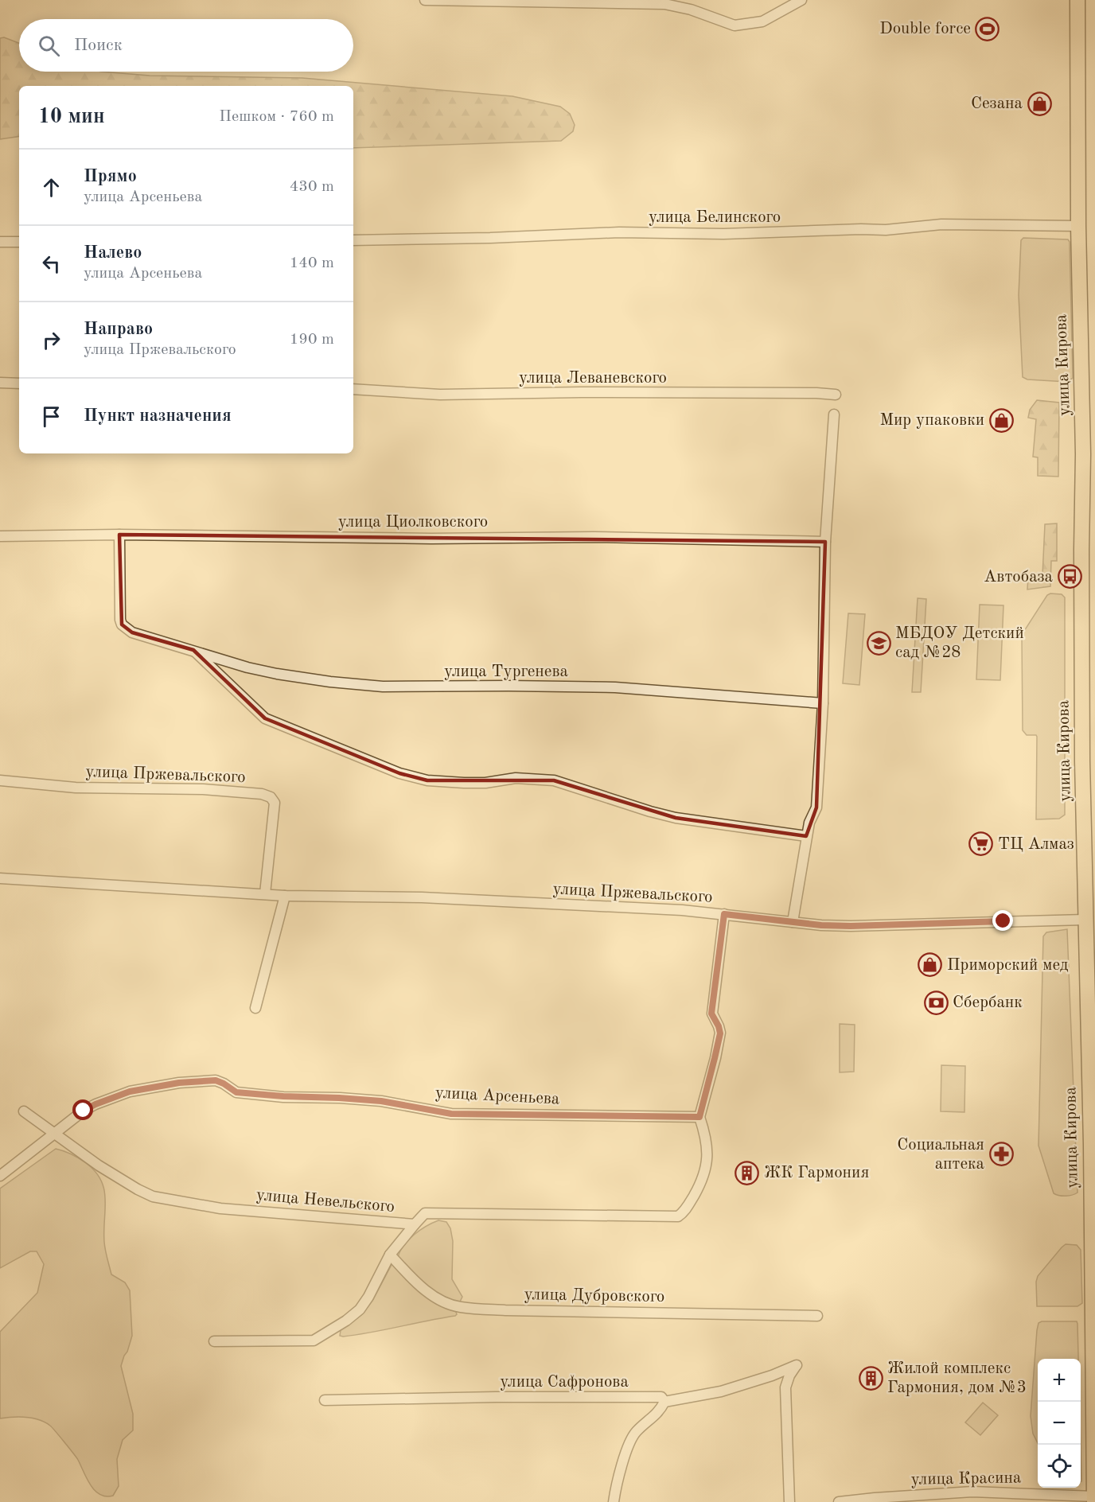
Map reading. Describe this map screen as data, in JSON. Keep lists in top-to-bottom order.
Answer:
{
  "streets": {
    "main road": ["улица Кирова"],
    "street": [
      "улица Белинского",
      "улица Леваневского",
      "улица Циолковского",
      "улица Тургенева",
      "улица Пржевальского",
      "улица Арсеньева",
      "улица Невельского",
      "улица Дубровского",
      "улица Сафронова",
      "улица Красина"
    ]
  },
  "crossings": [
    ["улица Белинского", "улица Кирова"],
    ["улица Кирова", "улица Пржевальского"],
    ["улица Кирова", "улица Красина"],
    ["улица Циолковского", "улица Тургенева"],
    ["улица Арсеньева", "улица Невельского"]
  ],
  "places": {
    "sports": ["Double force"],
    "shop": ["Сезана", "Мир упаковки", "Приморский мед"],
    "bus stop": ["Автобаза"],
    "school or university": ["МБДОУ Детский сад №28"],
    "supermarket": ["ТЦ Алмаз"],
    "bank": ["Сбербанк"],
    "pharmacy": ["Социальная аптека"],
    "building": ["ЖК Гармония", "Жилой комплекс Гармония, дом №3"]
  },
  "page": {
    "search": "Поиск",
    "heading": ["10 мин", "Пешком · 760 m"],
    "list": [
      ["Прямо", "улица Арсеньева", "430 m"],
      ["Налево", "улица Арсеньева", "140 m"],
      ["Направо", "улица Пржевальского", "190 m"],
      "Пункт назначения"
    ],
    "map_buttons": ["+", "−"]
  }
}
